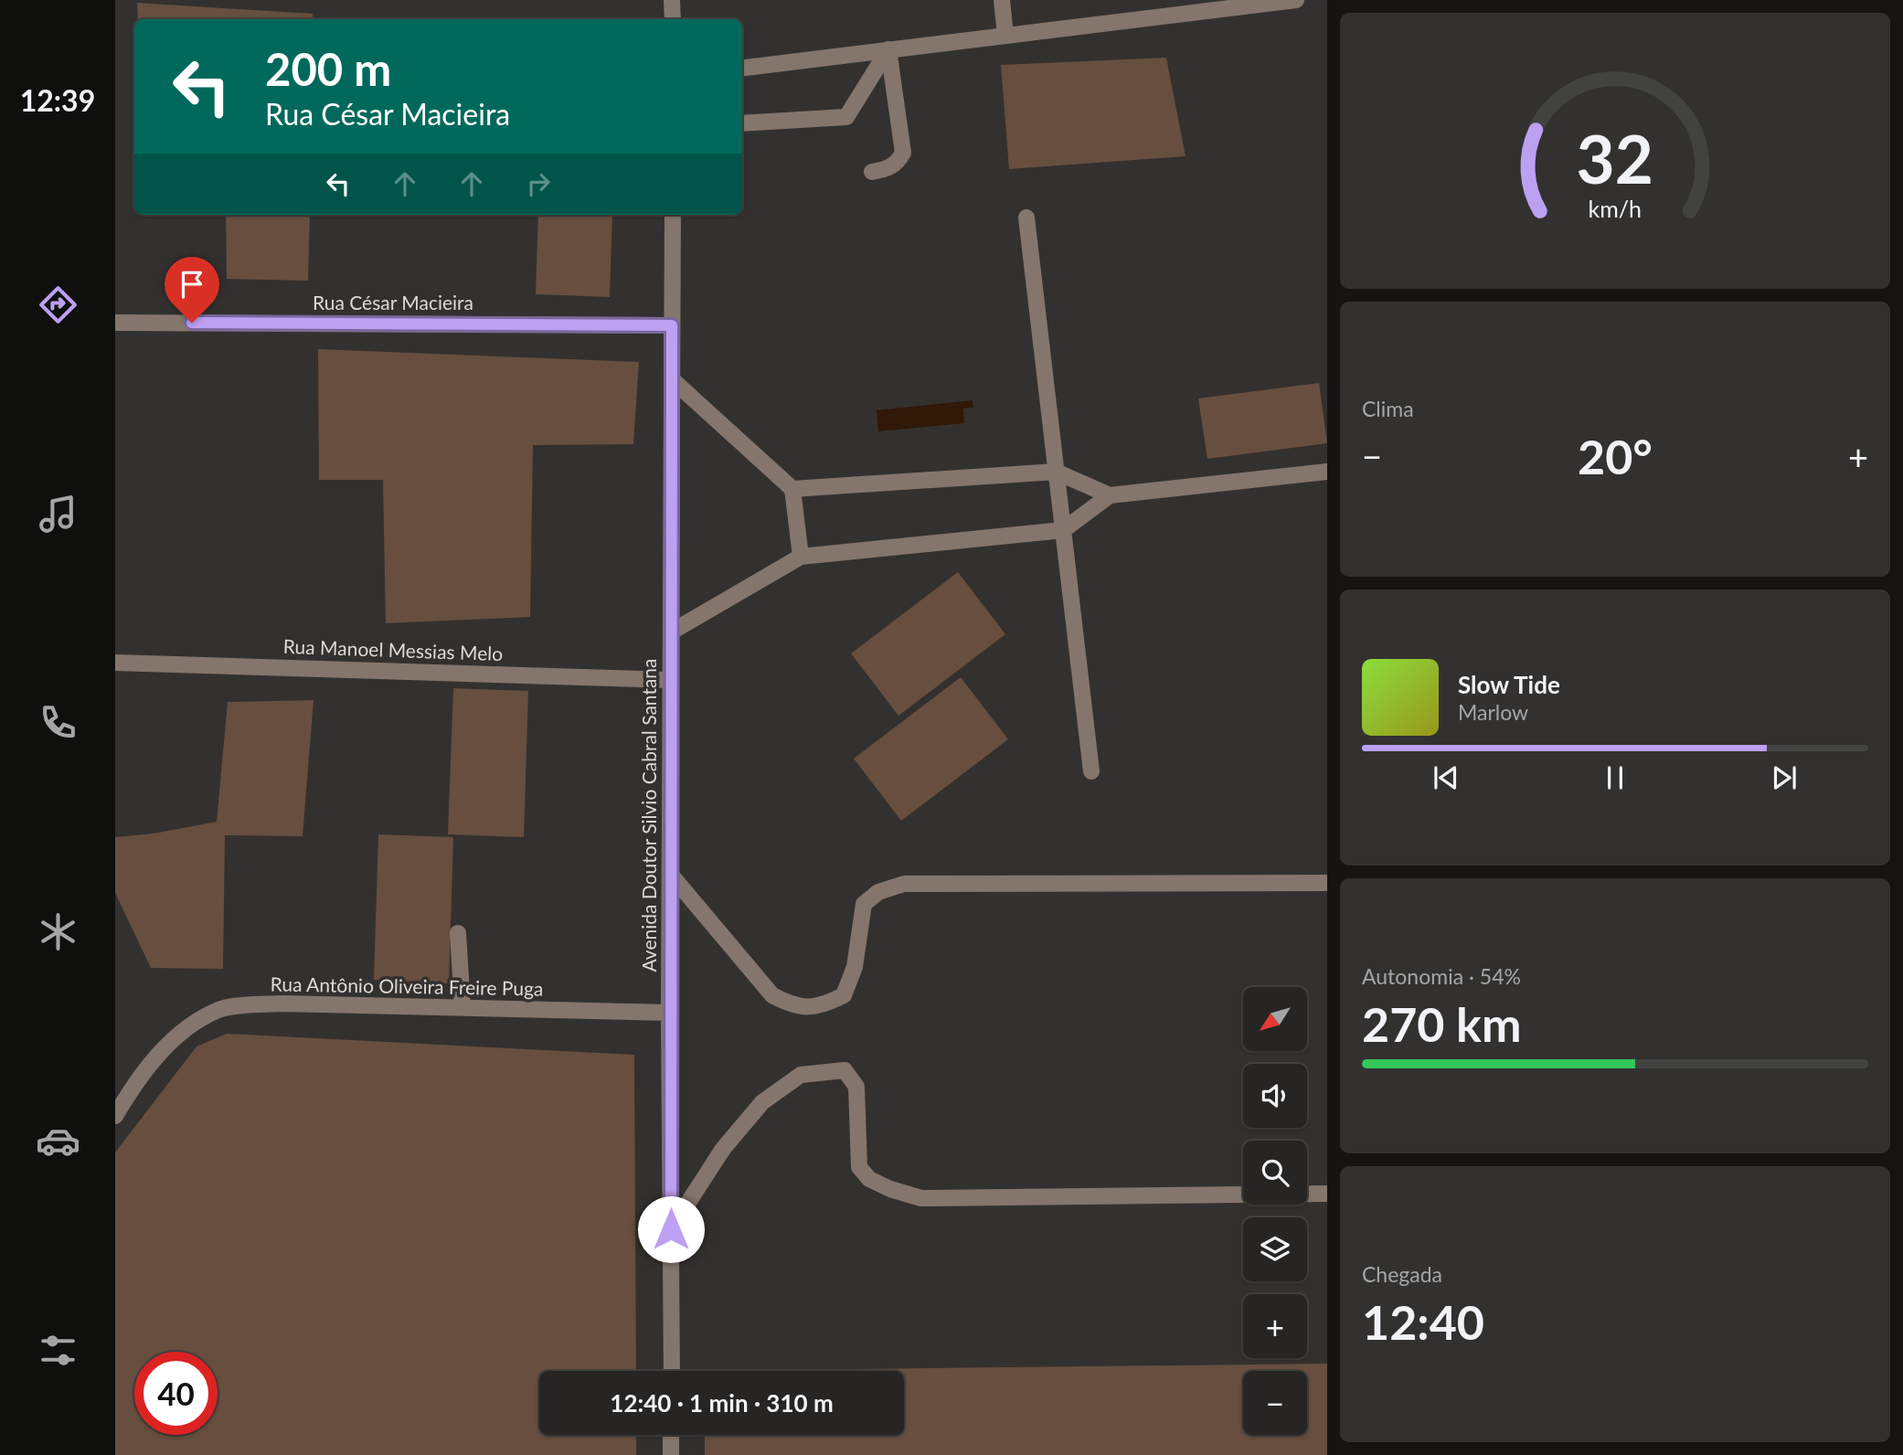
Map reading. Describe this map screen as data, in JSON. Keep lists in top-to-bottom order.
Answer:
{
  "streets": {
    "street": [
      "Rua César Macieira",
      "Rua Manoel Messias Melo",
      "Avenida Doutor Silvio Cabral Santana",
      "Rua Antônio Oliveira Freire Puga"
    ]
  },
  "crossings": [
    ["Rua César Macieira", "Avenida Doutor Silvio Cabral Santana"],
    ["Rua Manoel Messias Melo", "Avenida Doutor Silvio Cabral Santana"],
    ["Avenida Doutor Silvio Cabral Santana", "Rua Antônio Oliveira Freire Puga"]
  ],
  "north": "bottom left",
  "page": {
    "tabs": "12:39",
    "turn": ["200 m", "Rua César Macieira"],
    "tile": [
      "Clima",
      ["Autonomia · 54%", "270 km"],
      ["Chegada", "12:40"]
    ],
    "heat": ["−", "20°", "+"],
    "song": ["Slow Tide", "Marlow"],
    "map_buttons": ["+", "−"],
    "limit": "40",
    "trip": "12:40 · 1 min · 310 m",
    "gauge": ["32", "km/h"]
  }
}
